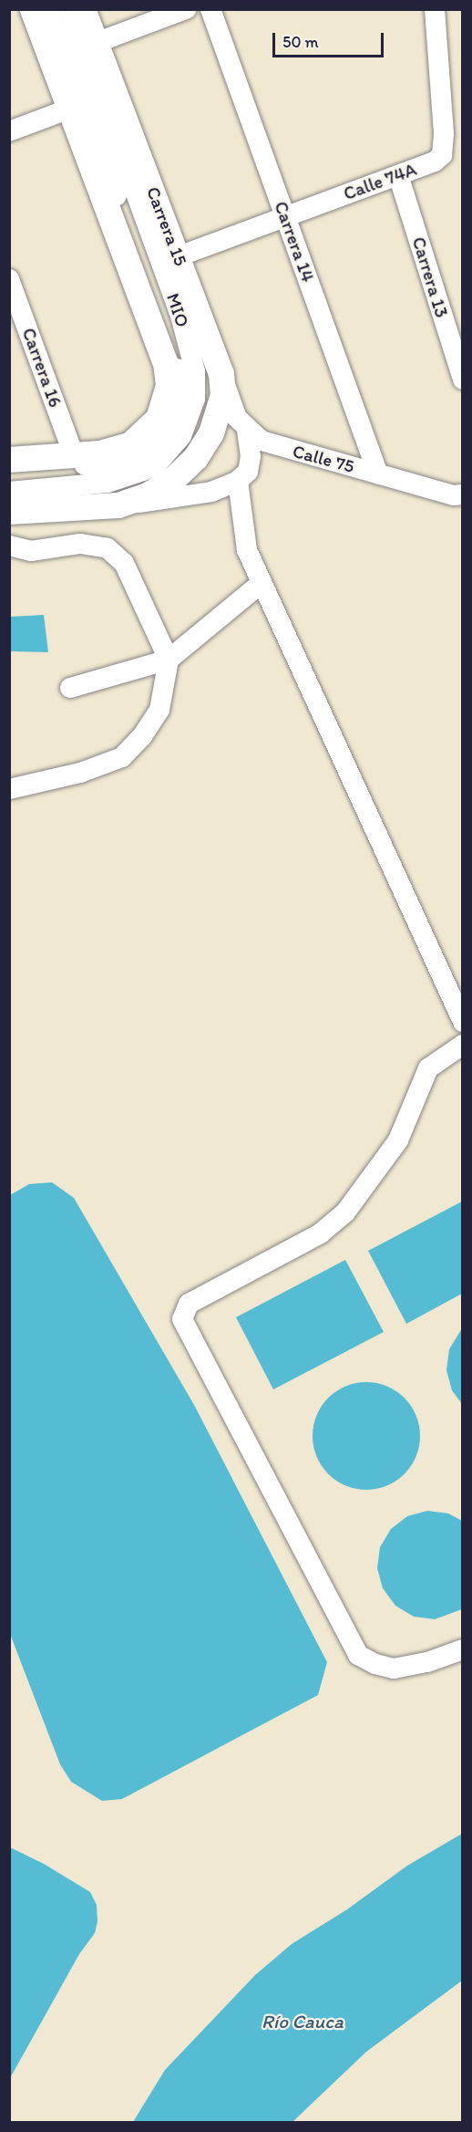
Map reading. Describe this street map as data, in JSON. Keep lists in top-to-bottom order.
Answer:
{
  "streets": {
    "main road": ["Carrera 15"],
    "street": [
      "Calle 74A",
      "Carrera 14",
      "Carrera 13",
      "MIO",
      "Carrera 16",
      "Calle 75"
    ]
  },
  "crossings": [
    ["Calle 74A", "Carrera 15"],
    ["Calle 74A", "Carrera 14"],
    ["Calle 74A", "Carrera 13"],
    ["Carrera 14", "Calle 75"]
  ],
  "water": ["Río Cauca"],
  "scale_bar": "50 m"
}
